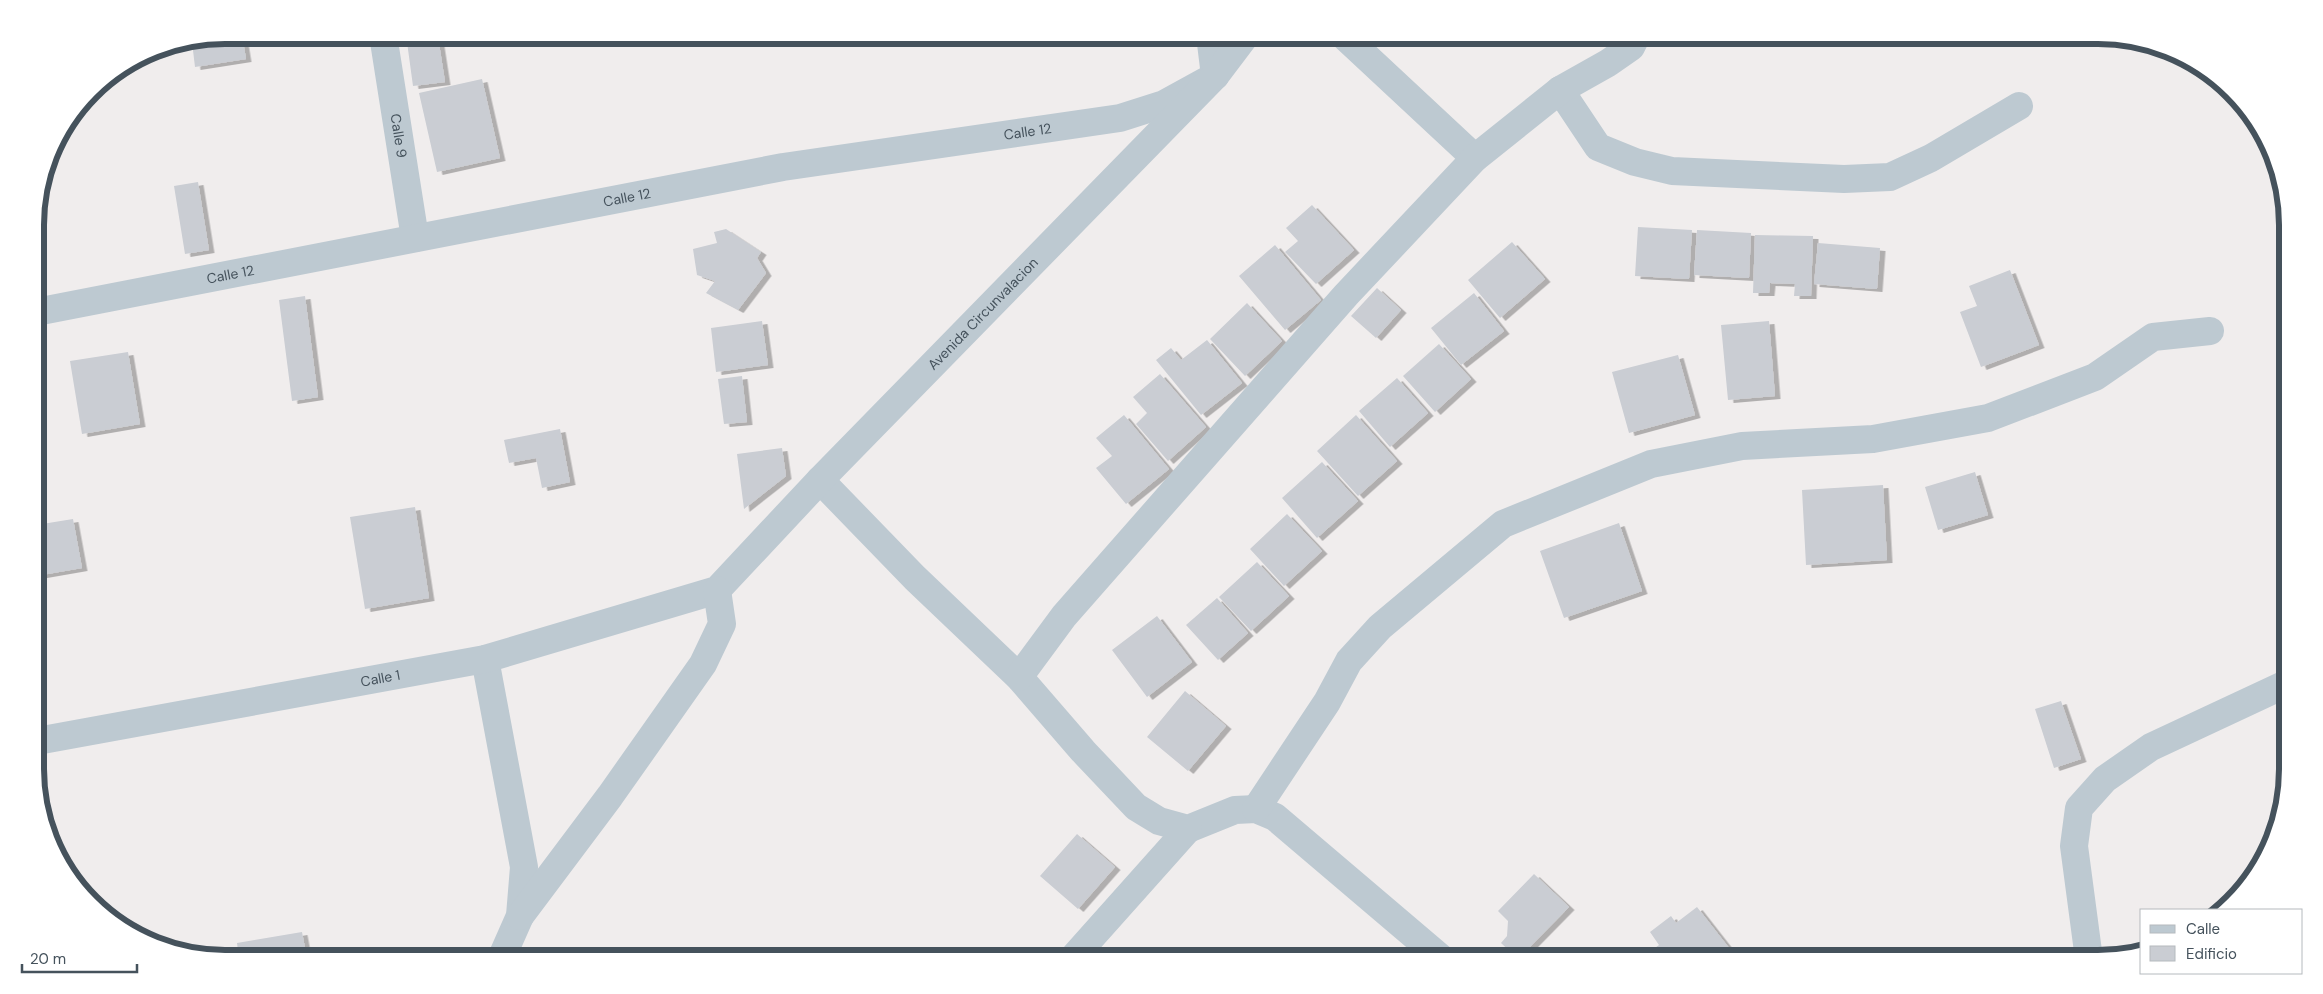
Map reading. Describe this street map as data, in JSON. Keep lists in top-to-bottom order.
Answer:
{
  "streets": {
    "street": [
      "Calle 12",
      "Calle 9",
      "Avenida Circunvalacion",
      "Calle 1"
    ]
  },
  "crossings": [
    ["Calle 12", "Calle 9"],
    ["Calle 12", "Avenida Circunvalacion"],
    ["Avenida Circunvalacion", "Calle 1"]
  ],
  "legend": ["Calle", "Edificio"],
  "scale_bar": "20 m"
}
